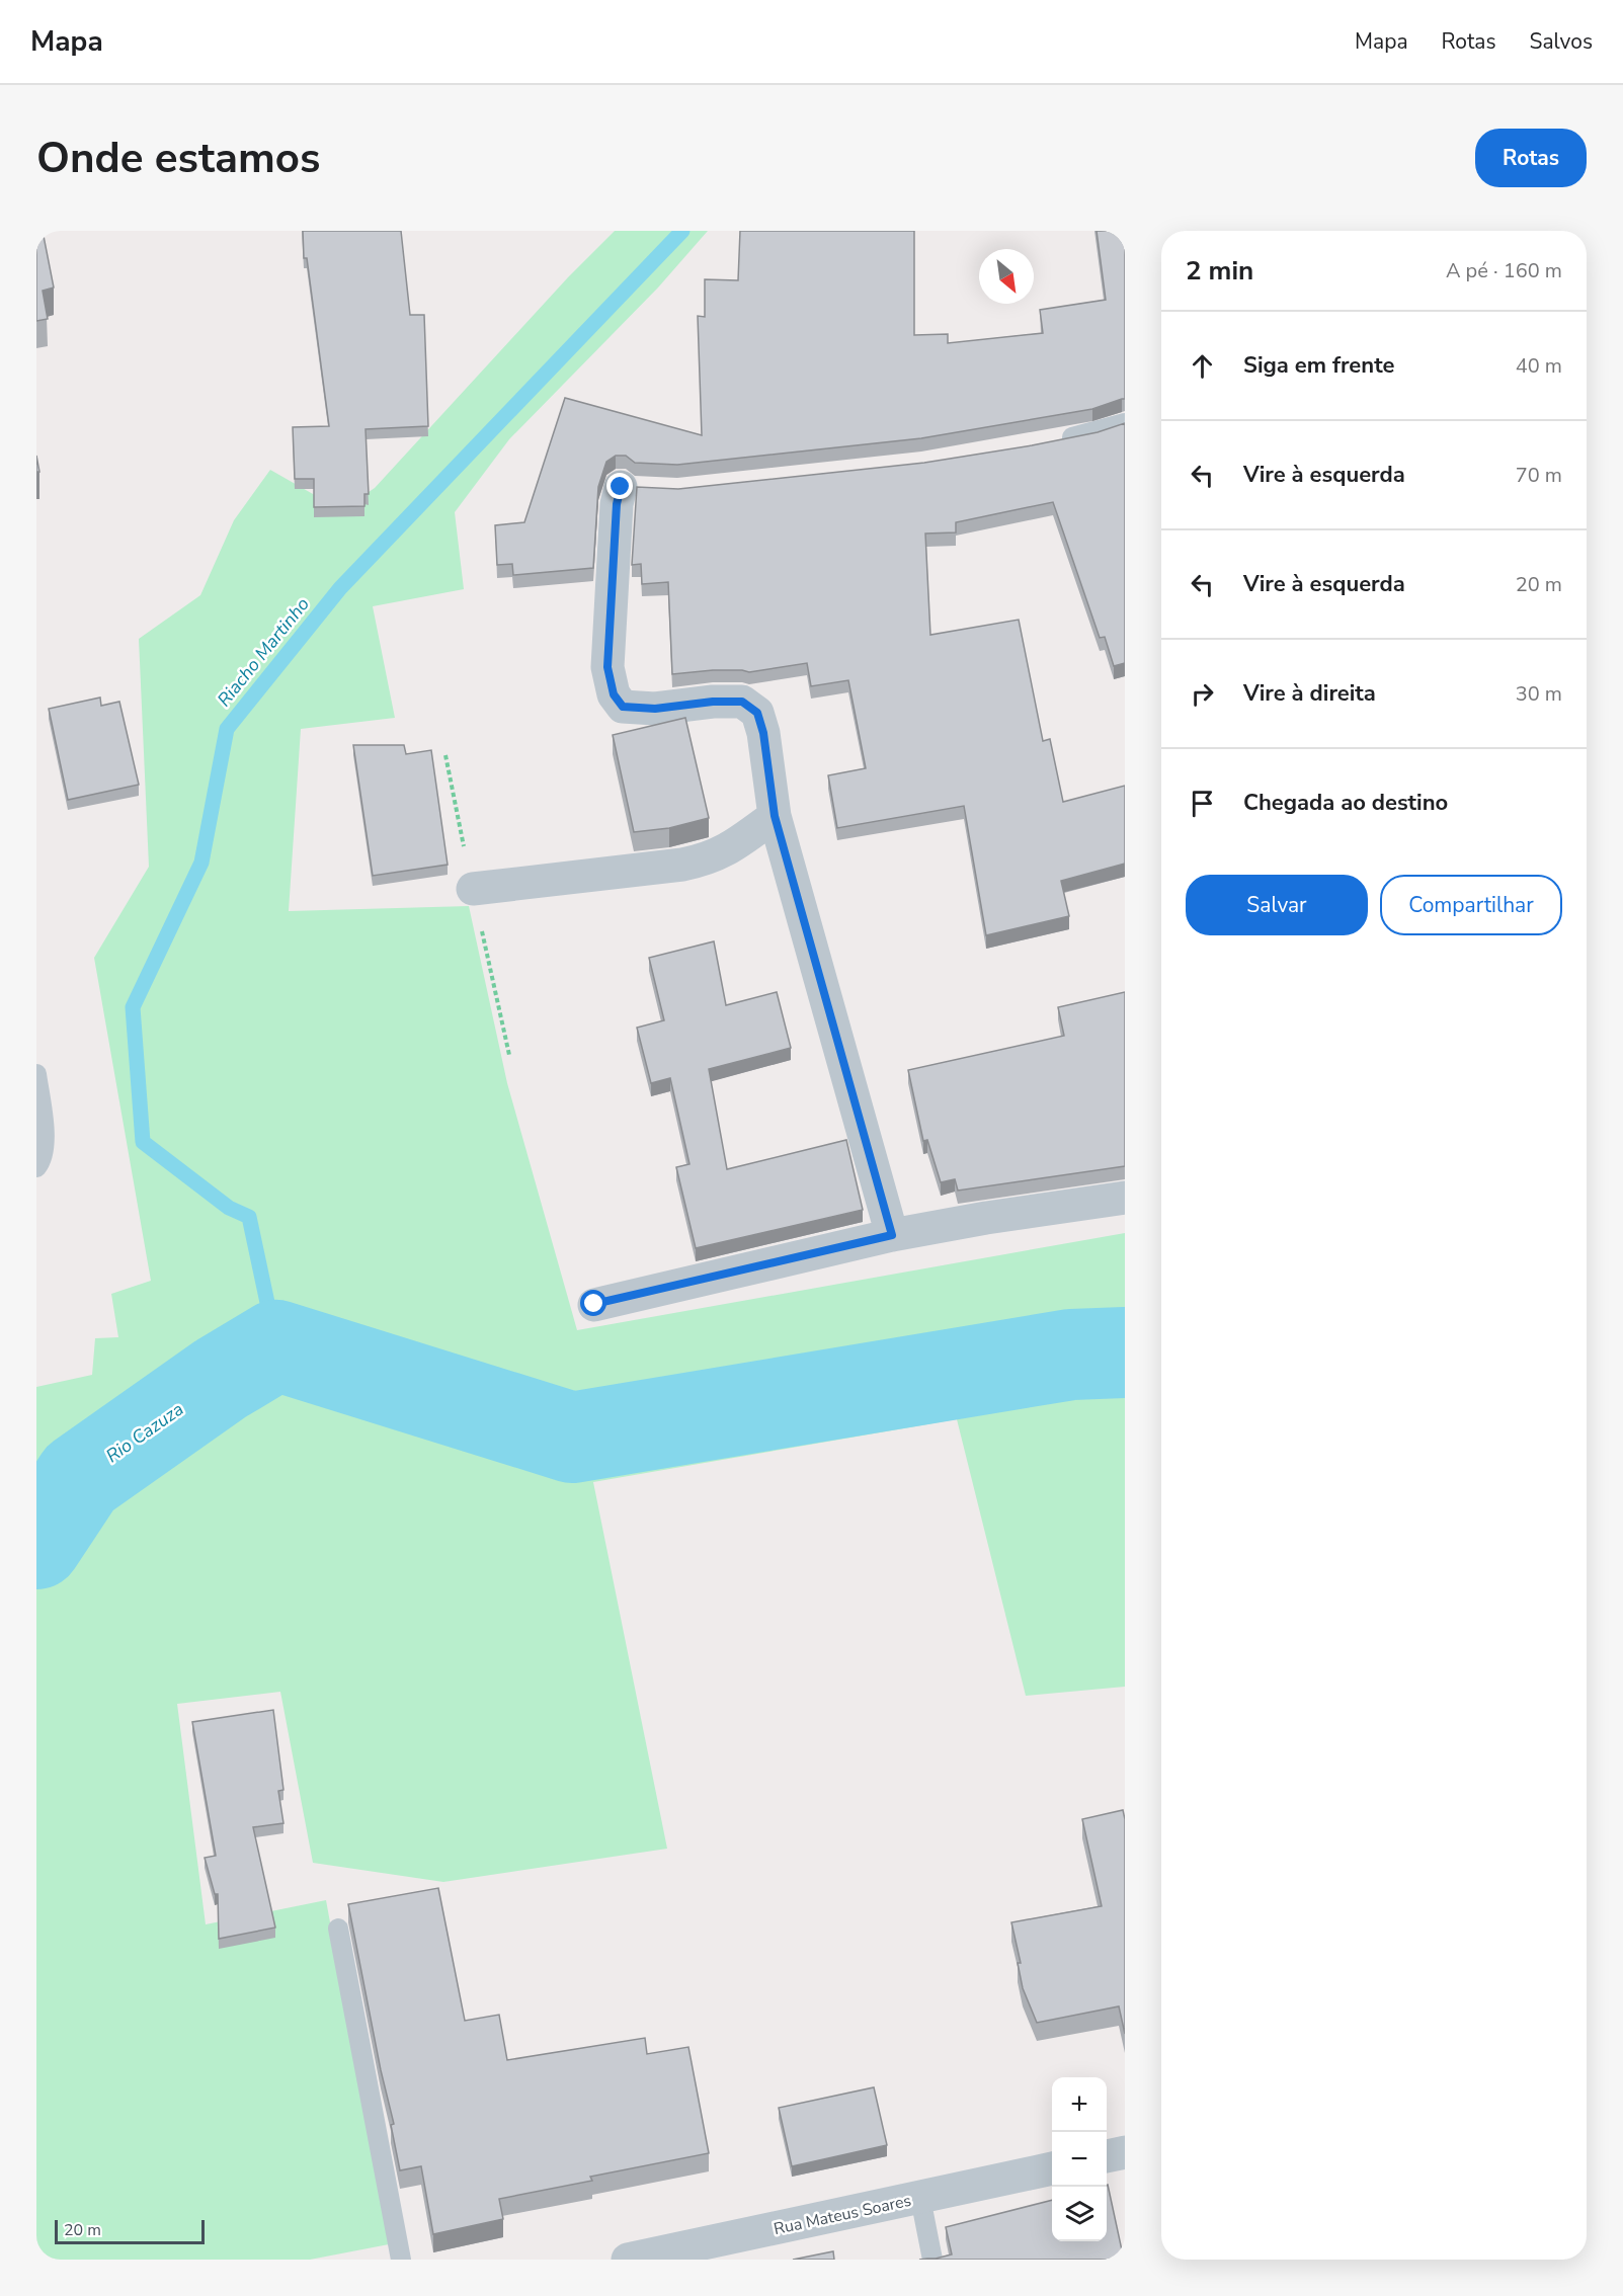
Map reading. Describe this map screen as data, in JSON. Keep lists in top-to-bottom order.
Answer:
{
  "streets": {
    "street": ["Rua Mateus Soares"]
  },
  "water": ["Riacho Martinho", "Rio Cazuza"],
  "scale_bar": "20 m",
  "north": "bottom right",
  "page": {
    "header": "Mapa",
    "nav": ["Mapa", "Rotas", "Salvos"],
    "buttons": [
      "Rotas",
      ["Salvar", "Compartilhar"]
    ],
    "title": "Onde estamos",
    "heading": ["2 min", "A pé · 160 m"],
    "list": [
      ["Siga em frente", "40 m"],
      ["Vire à esquerda", "70 m"],
      ["Vire à esquerda", "20 m"],
      ["Vire à direita", "30 m"],
      "Chegada ao destino"
    ],
    "map_buttons": ["+", "−"],
    "scale": "20 m"
  }
}
